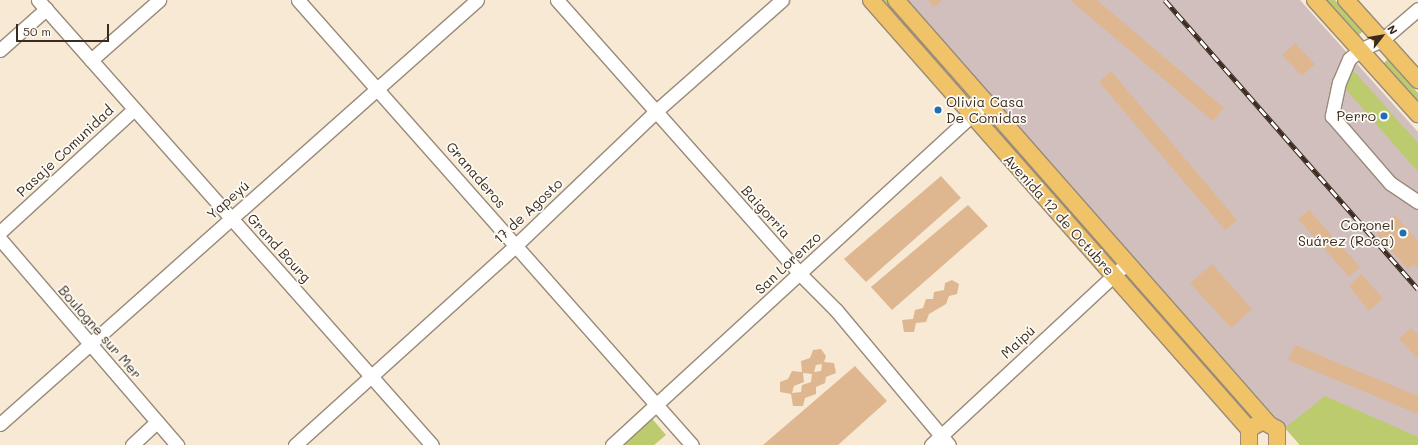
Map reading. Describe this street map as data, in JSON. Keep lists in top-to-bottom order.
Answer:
{
  "streets": {
    "main road": ["Avenida 12 de Octubre"],
    "street": [
      "Pasaje Comunidad",
      "Granaderos",
      "Yapeyú",
      "17 de Agosto",
      "Baigorria",
      "Grand Bourg",
      "San Lorenzo",
      "Boulogne sur Mer",
      "Maipú"
    ]
  },
  "crossings": [
    ["Pasaje Comunidad", "Grand Bourg"],
    ["Granaderos", "Yapeyú"],
    ["Granaderos", "17 de Agosto"],
    ["Granaderos", "San Lorenzo"],
    ["Yapeyú", "Grand Bourg"],
    ["Yapeyú", "Boulogne sur Mer"],
    ["17 de Agosto", "Baigorria"],
    ["17 de Agosto", "Grand Bourg"],
    ["Baigorria", "San Lorenzo"],
    ["Baigorria", "Maipú"],
    ["Avenida 12 de Octubre", "San Lorenzo"],
    ["Avenida 12 de Octubre", "Maipú"]
  ],
  "places": ["Olivia Casa De Comidas", "Perro", "Coronel Suárez (Roca)"],
  "scale_bar": "50 m",
  "north": "top right"
}
